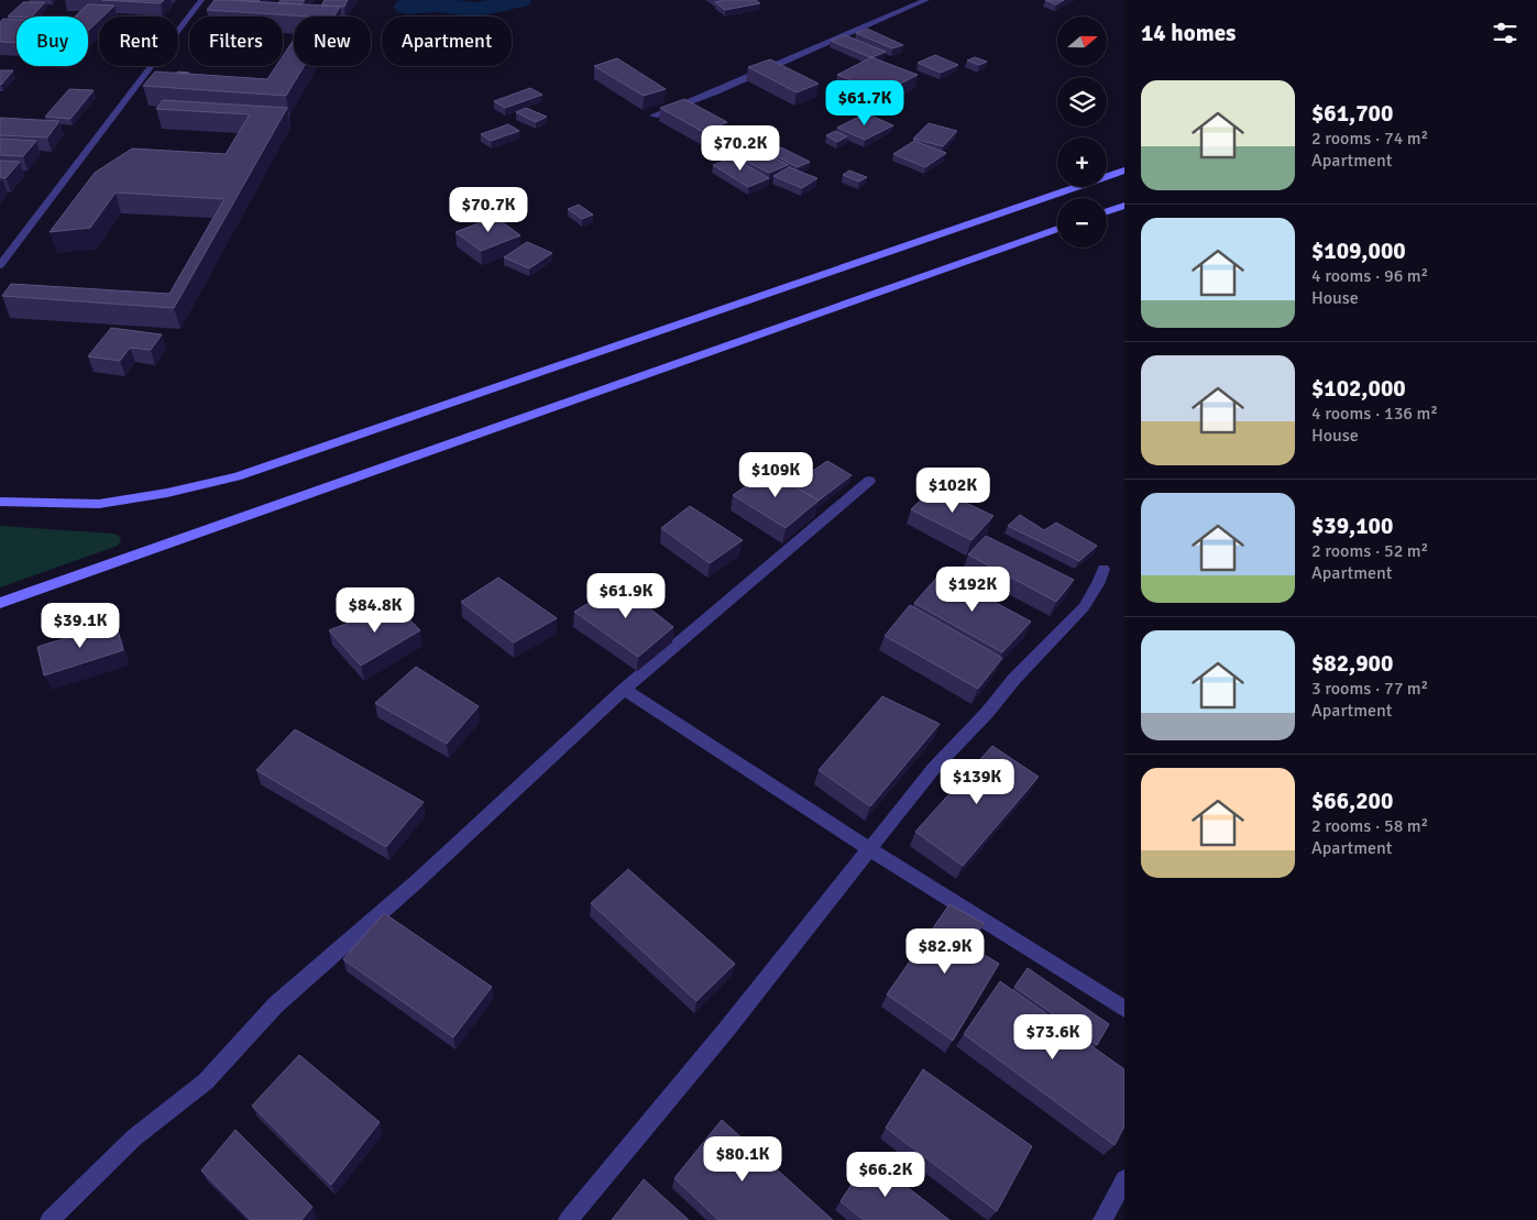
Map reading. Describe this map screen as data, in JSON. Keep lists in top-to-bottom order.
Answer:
{
  "north": "right",
  "page": {
    "heading": "14 homes",
    "map_buttons": ["+", "−"],
    "chip": [
      "Buy",
      "Rent",
      "Filters",
      "New",
      "Apartment"
    ],
    "list": [
      {
        "name": "$61,700",
        "note": "2 rooms · 74 m² · Apartment"
      },
      {
        "name": "$109,000",
        "note": "4 rooms · 96 m² · House"
      },
      {
        "name": "$102,000",
        "note": "4 rooms · 136 m² · House"
      },
      {
        "name": "$39,100",
        "note": "2 rooms · 52 m² · Apartment"
      },
      {
        "name": "$82,900",
        "note": "3 rooms · 77 m² · Apartment"
      },
      {
        "name": "$66,200",
        "note": "2 rooms · 58 m² · Apartment"
      }
    ],
    "price": [
      "$61.7K",
      "$70.2K",
      "$70.7K",
      "$109K",
      "$102K",
      "$192K",
      "$61.9K",
      "$84.8K",
      "$39.1K",
      "$139K",
      "$82.9K",
      "$73.6K",
      "$80.1K",
      "$66.2K"
    ]
  }
}
